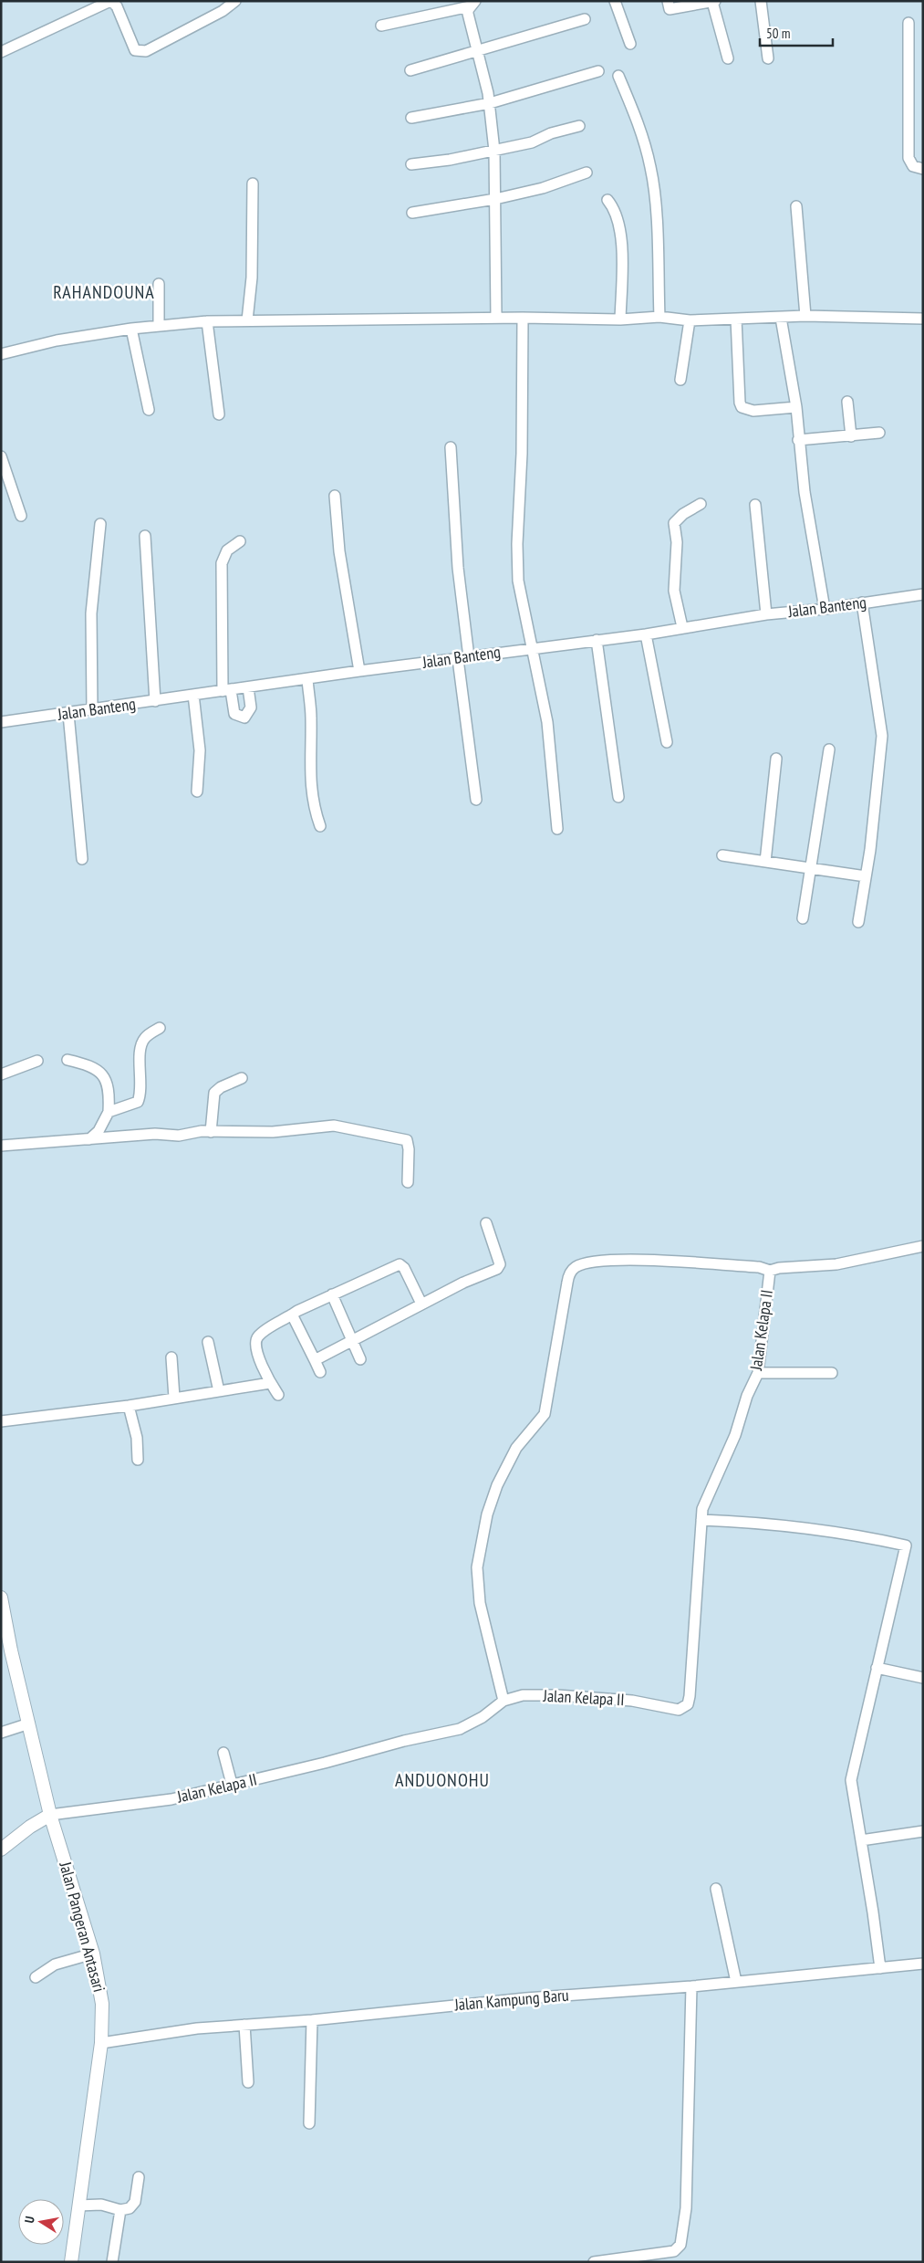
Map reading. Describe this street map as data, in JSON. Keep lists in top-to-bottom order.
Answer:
{
  "streets": {
    "street": [
      "Jalan Banteng",
      "Jalan Kelapa II",
      "Jalan Pangeran Antasari",
      "Jalan Kampung Baru"
    ]
  },
  "crossings": [
    ["Jalan Kelapa II", "Jalan Pangeran Antasari"],
    ["Jalan Pangeran Antasari", "Jalan Kampung Baru"]
  ],
  "districts": ["RAHANDOUNA", "ANDUONOHU"],
  "scale_bar": "50 m",
  "north": "left"
}
